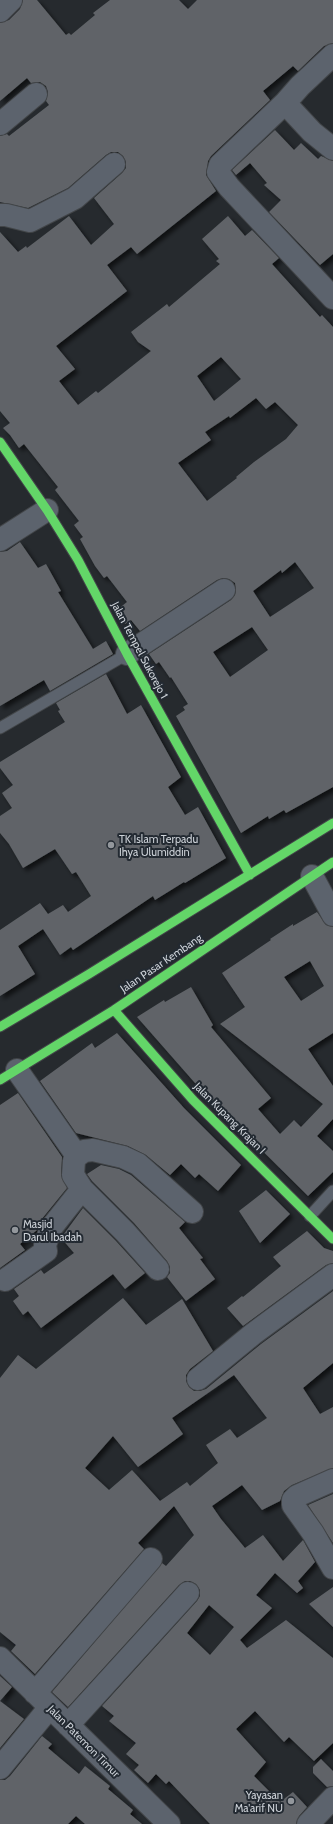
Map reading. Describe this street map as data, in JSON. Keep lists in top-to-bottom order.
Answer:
{
  "streets": {
    "main road": ["Jalan Tempel Sukorejo 1", "Jalan Pasar Kembang", "Jalan Kupang Krajan I"],
    "street": ["Jalan Patemon Timur"]
  },
  "crossings": [
    ["Jalan Pasar Kembang", "Jalan Kupang Krajan I"]
  ],
  "places": ["TK Islam Terpadu Ihya Ulumiddin", "Masjid Darul Ibadah", "Yayasan Ma'arif NU"]
}
